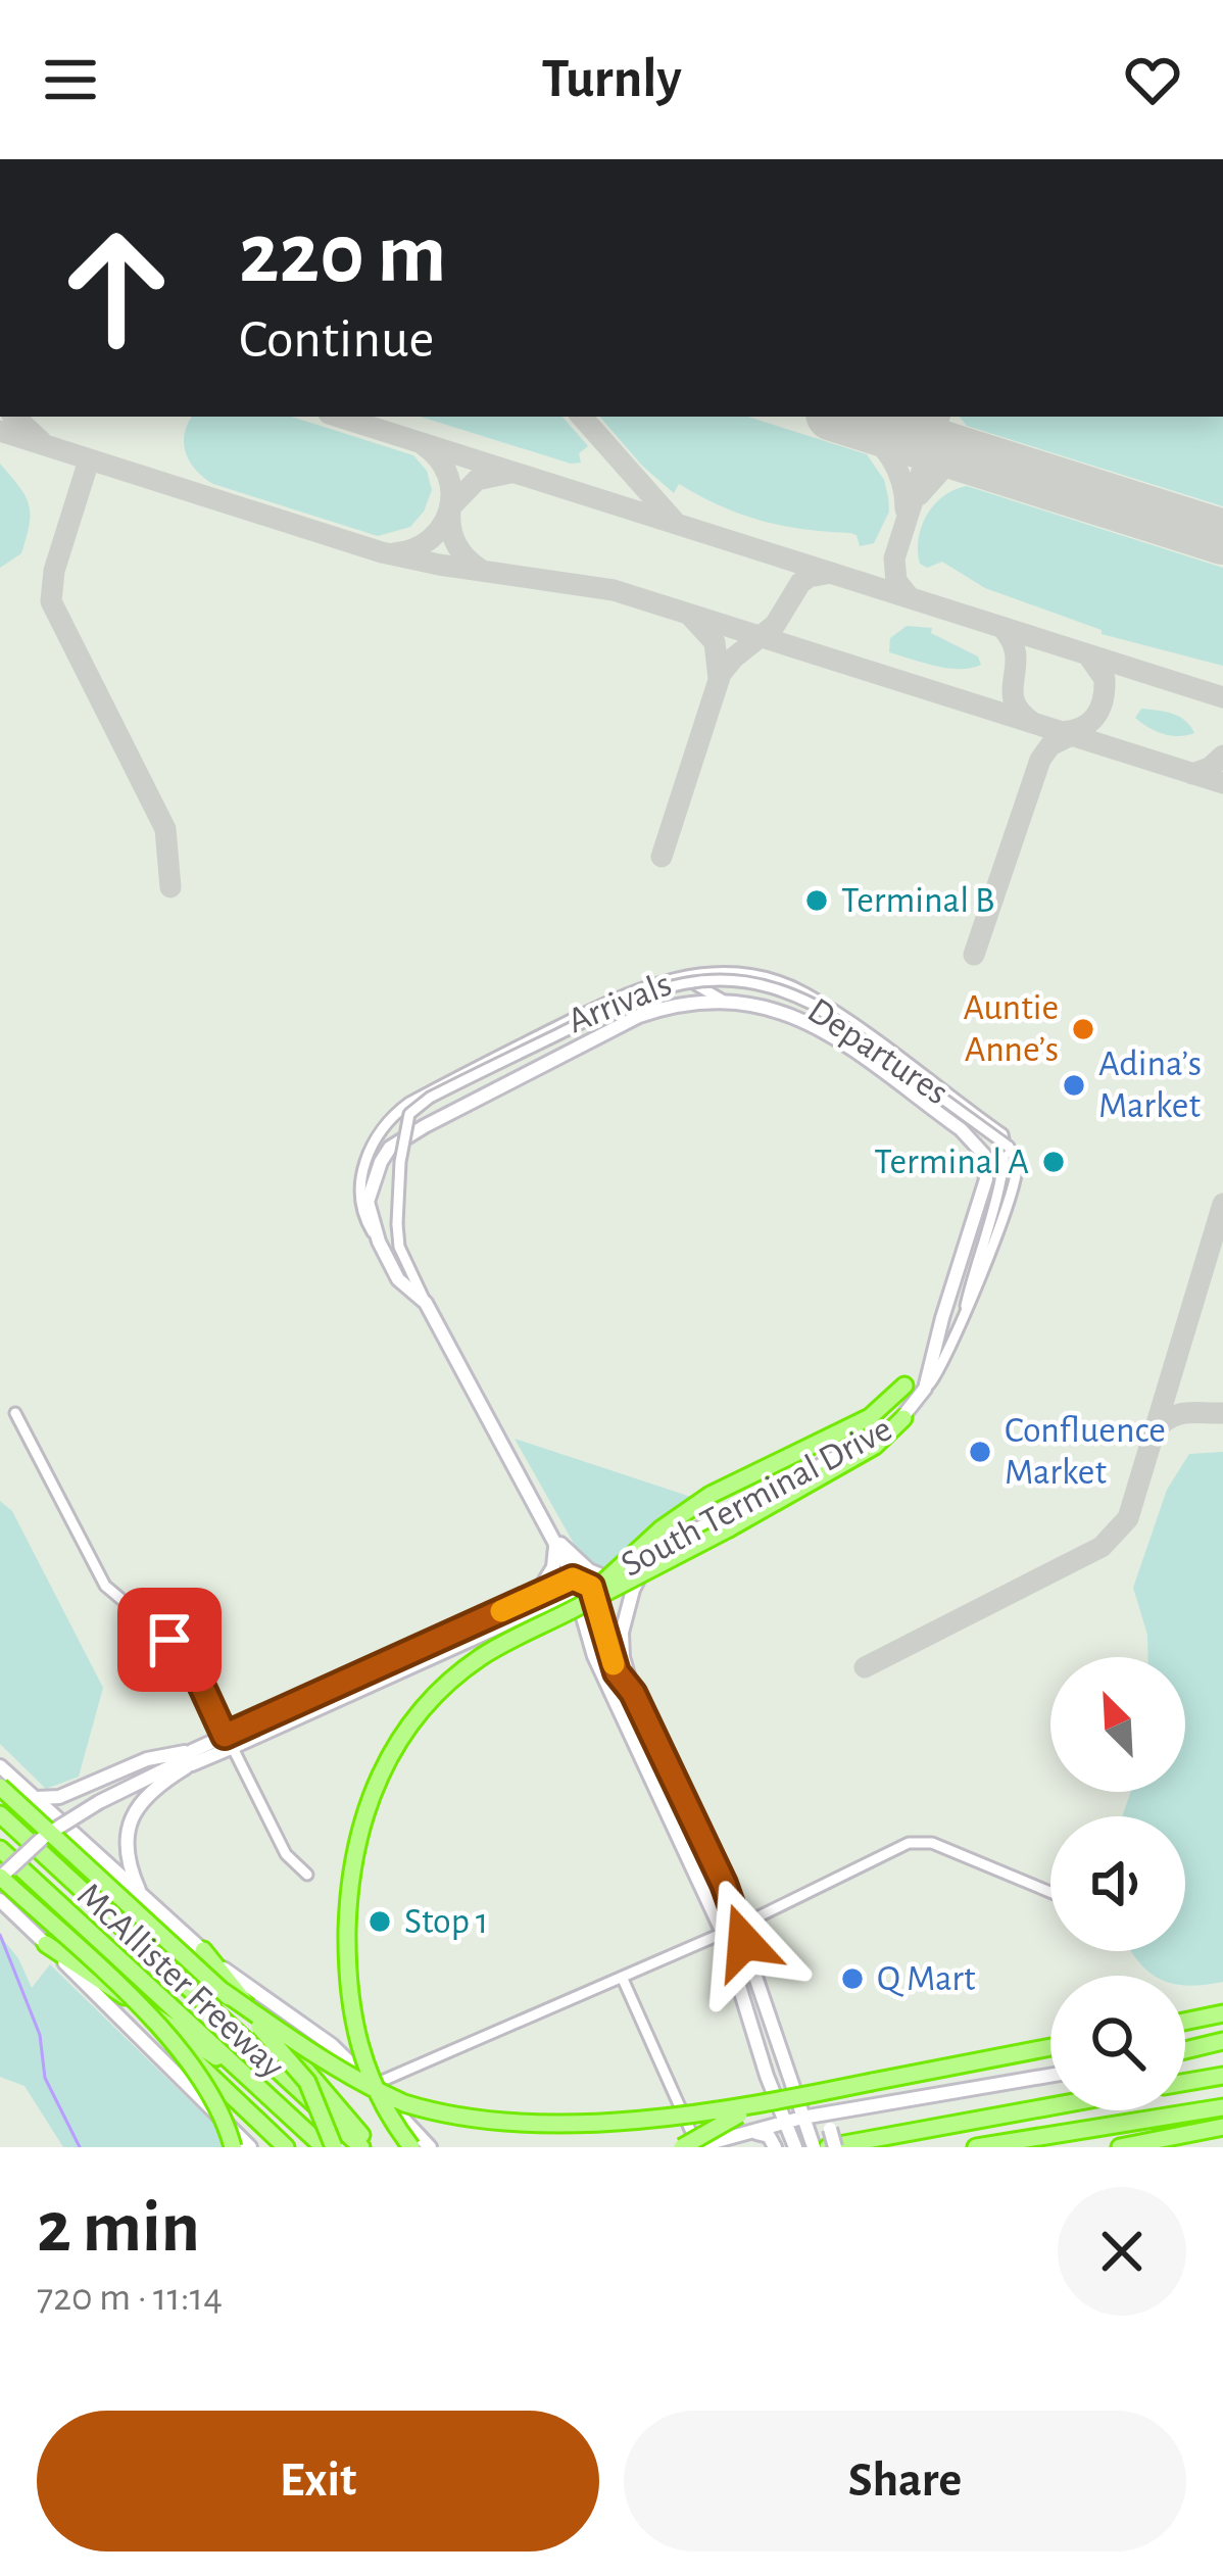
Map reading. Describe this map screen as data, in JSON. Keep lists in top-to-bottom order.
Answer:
{
  "streets": {
    "highway": ["McAllister Freeway"],
    "main road": ["South Terminal Drive"],
    "street": ["Arrivals", "Departures"]
  },
  "crossings": [
    ["Arrivals", "Departures"]
  ],
  "places": [
    "Terminal B",
    "Auntie Anne’s",
    "Adina’s Market",
    "Terminal A",
    "Confluence Market",
    "Stop 1",
    "Q Mart"
  ],
  "north": "top left",
  "page": {
    "header": "Turnly",
    "turn": ["220 m", "Continue"],
    "heading": ["2 min", "720 m · 11:14"],
    "buttons": ["Exit", "Share"]
  }
}
